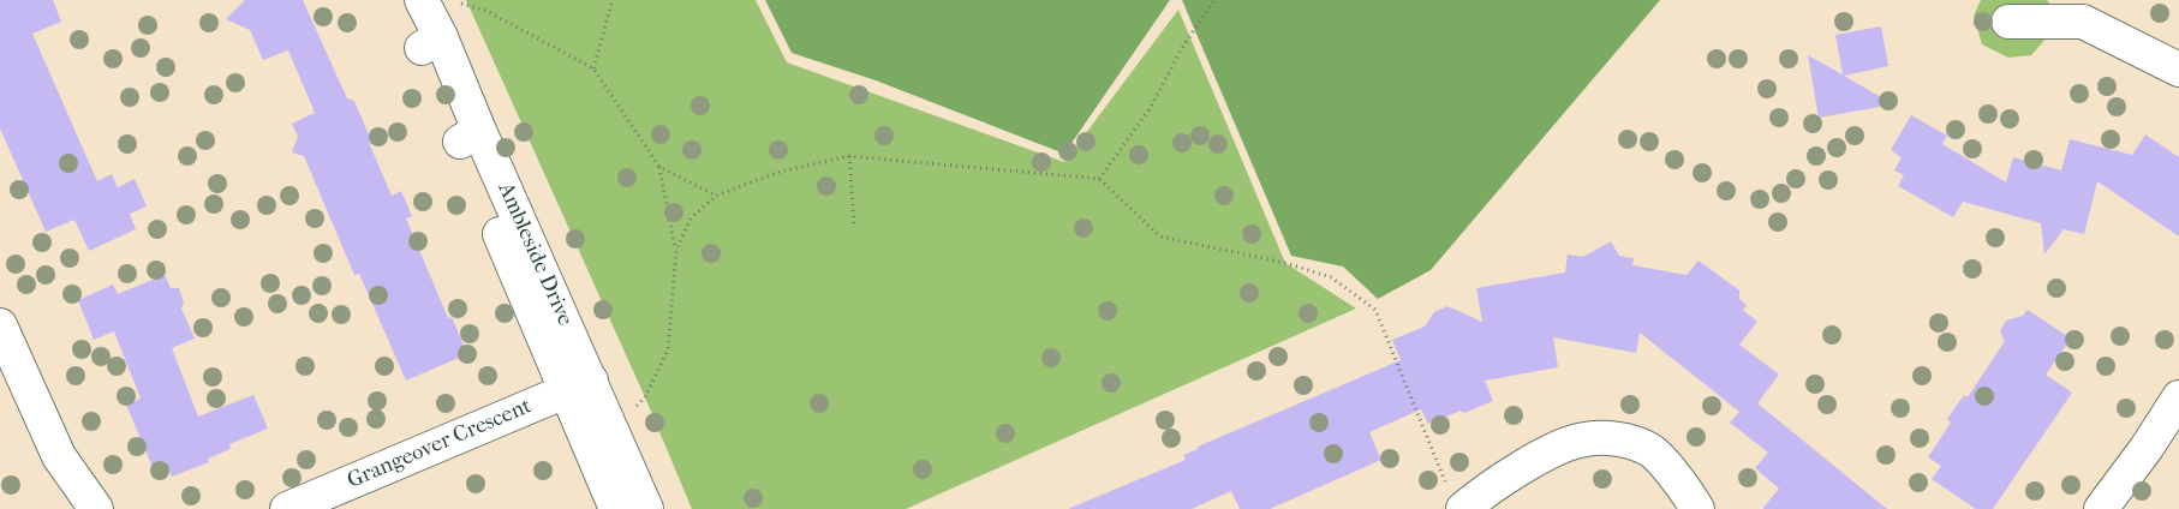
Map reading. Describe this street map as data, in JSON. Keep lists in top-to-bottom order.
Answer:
{
  "streets": {
    "street": ["Ambleside Drive", "Grangeover Crescent"]
  },
  "crossings": [
    ["Ambleside Drive", "Grangeover Crescent"]
  ]
}
